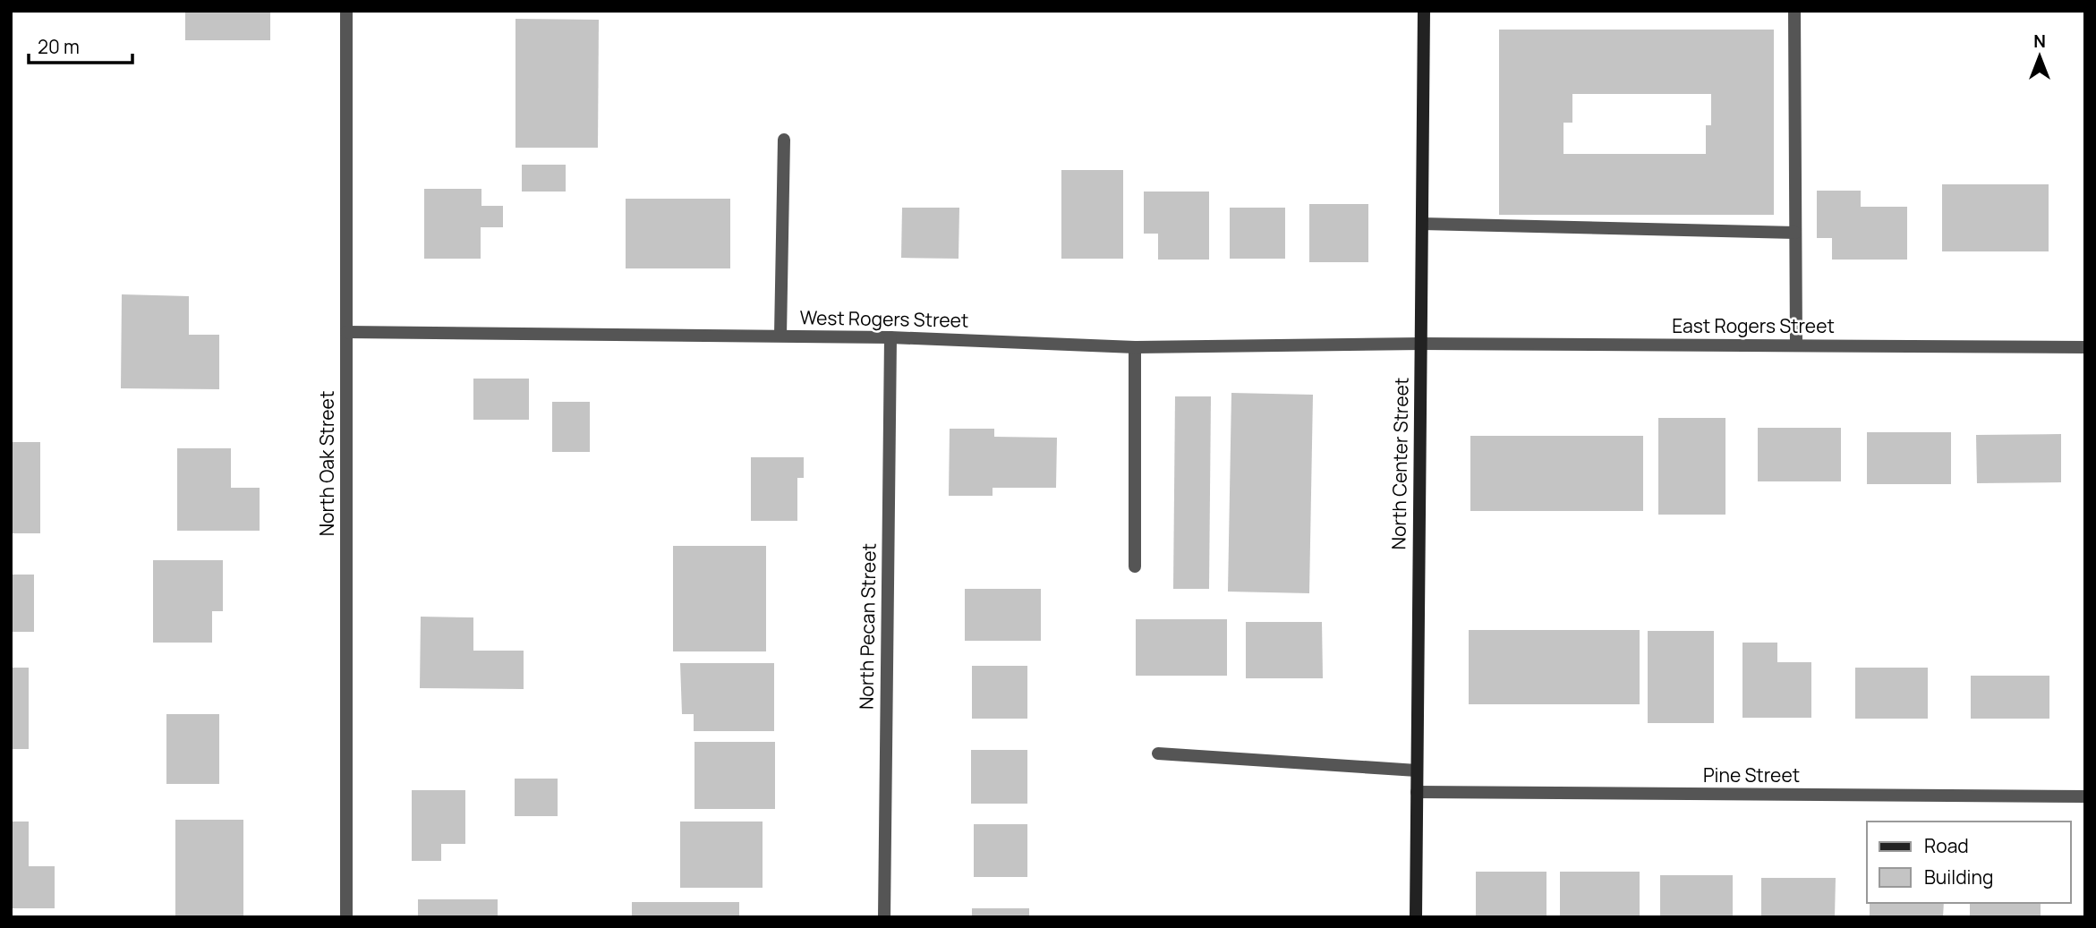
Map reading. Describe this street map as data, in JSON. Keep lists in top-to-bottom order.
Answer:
{
  "streets": {
    "main road": ["North Center Street"],
    "street": [
      "West Rogers Street",
      "East Rogers Street",
      "North Oak Street",
      "North Pecan Street",
      "Pine Street"
    ]
  },
  "crossings": [
    ["West Rogers Street", "East Rogers Street"],
    ["West Rogers Street", "North Oak Street"],
    ["West Rogers Street", "North Center Street"],
    ["West Rogers Street", "North Pecan Street"],
    ["East Rogers Street", "North Center Street"],
    ["North Center Street", "Pine Street"]
  ],
  "legend": ["Road", "Building"],
  "scale_bar": "20 m",
  "north": "top"
}
